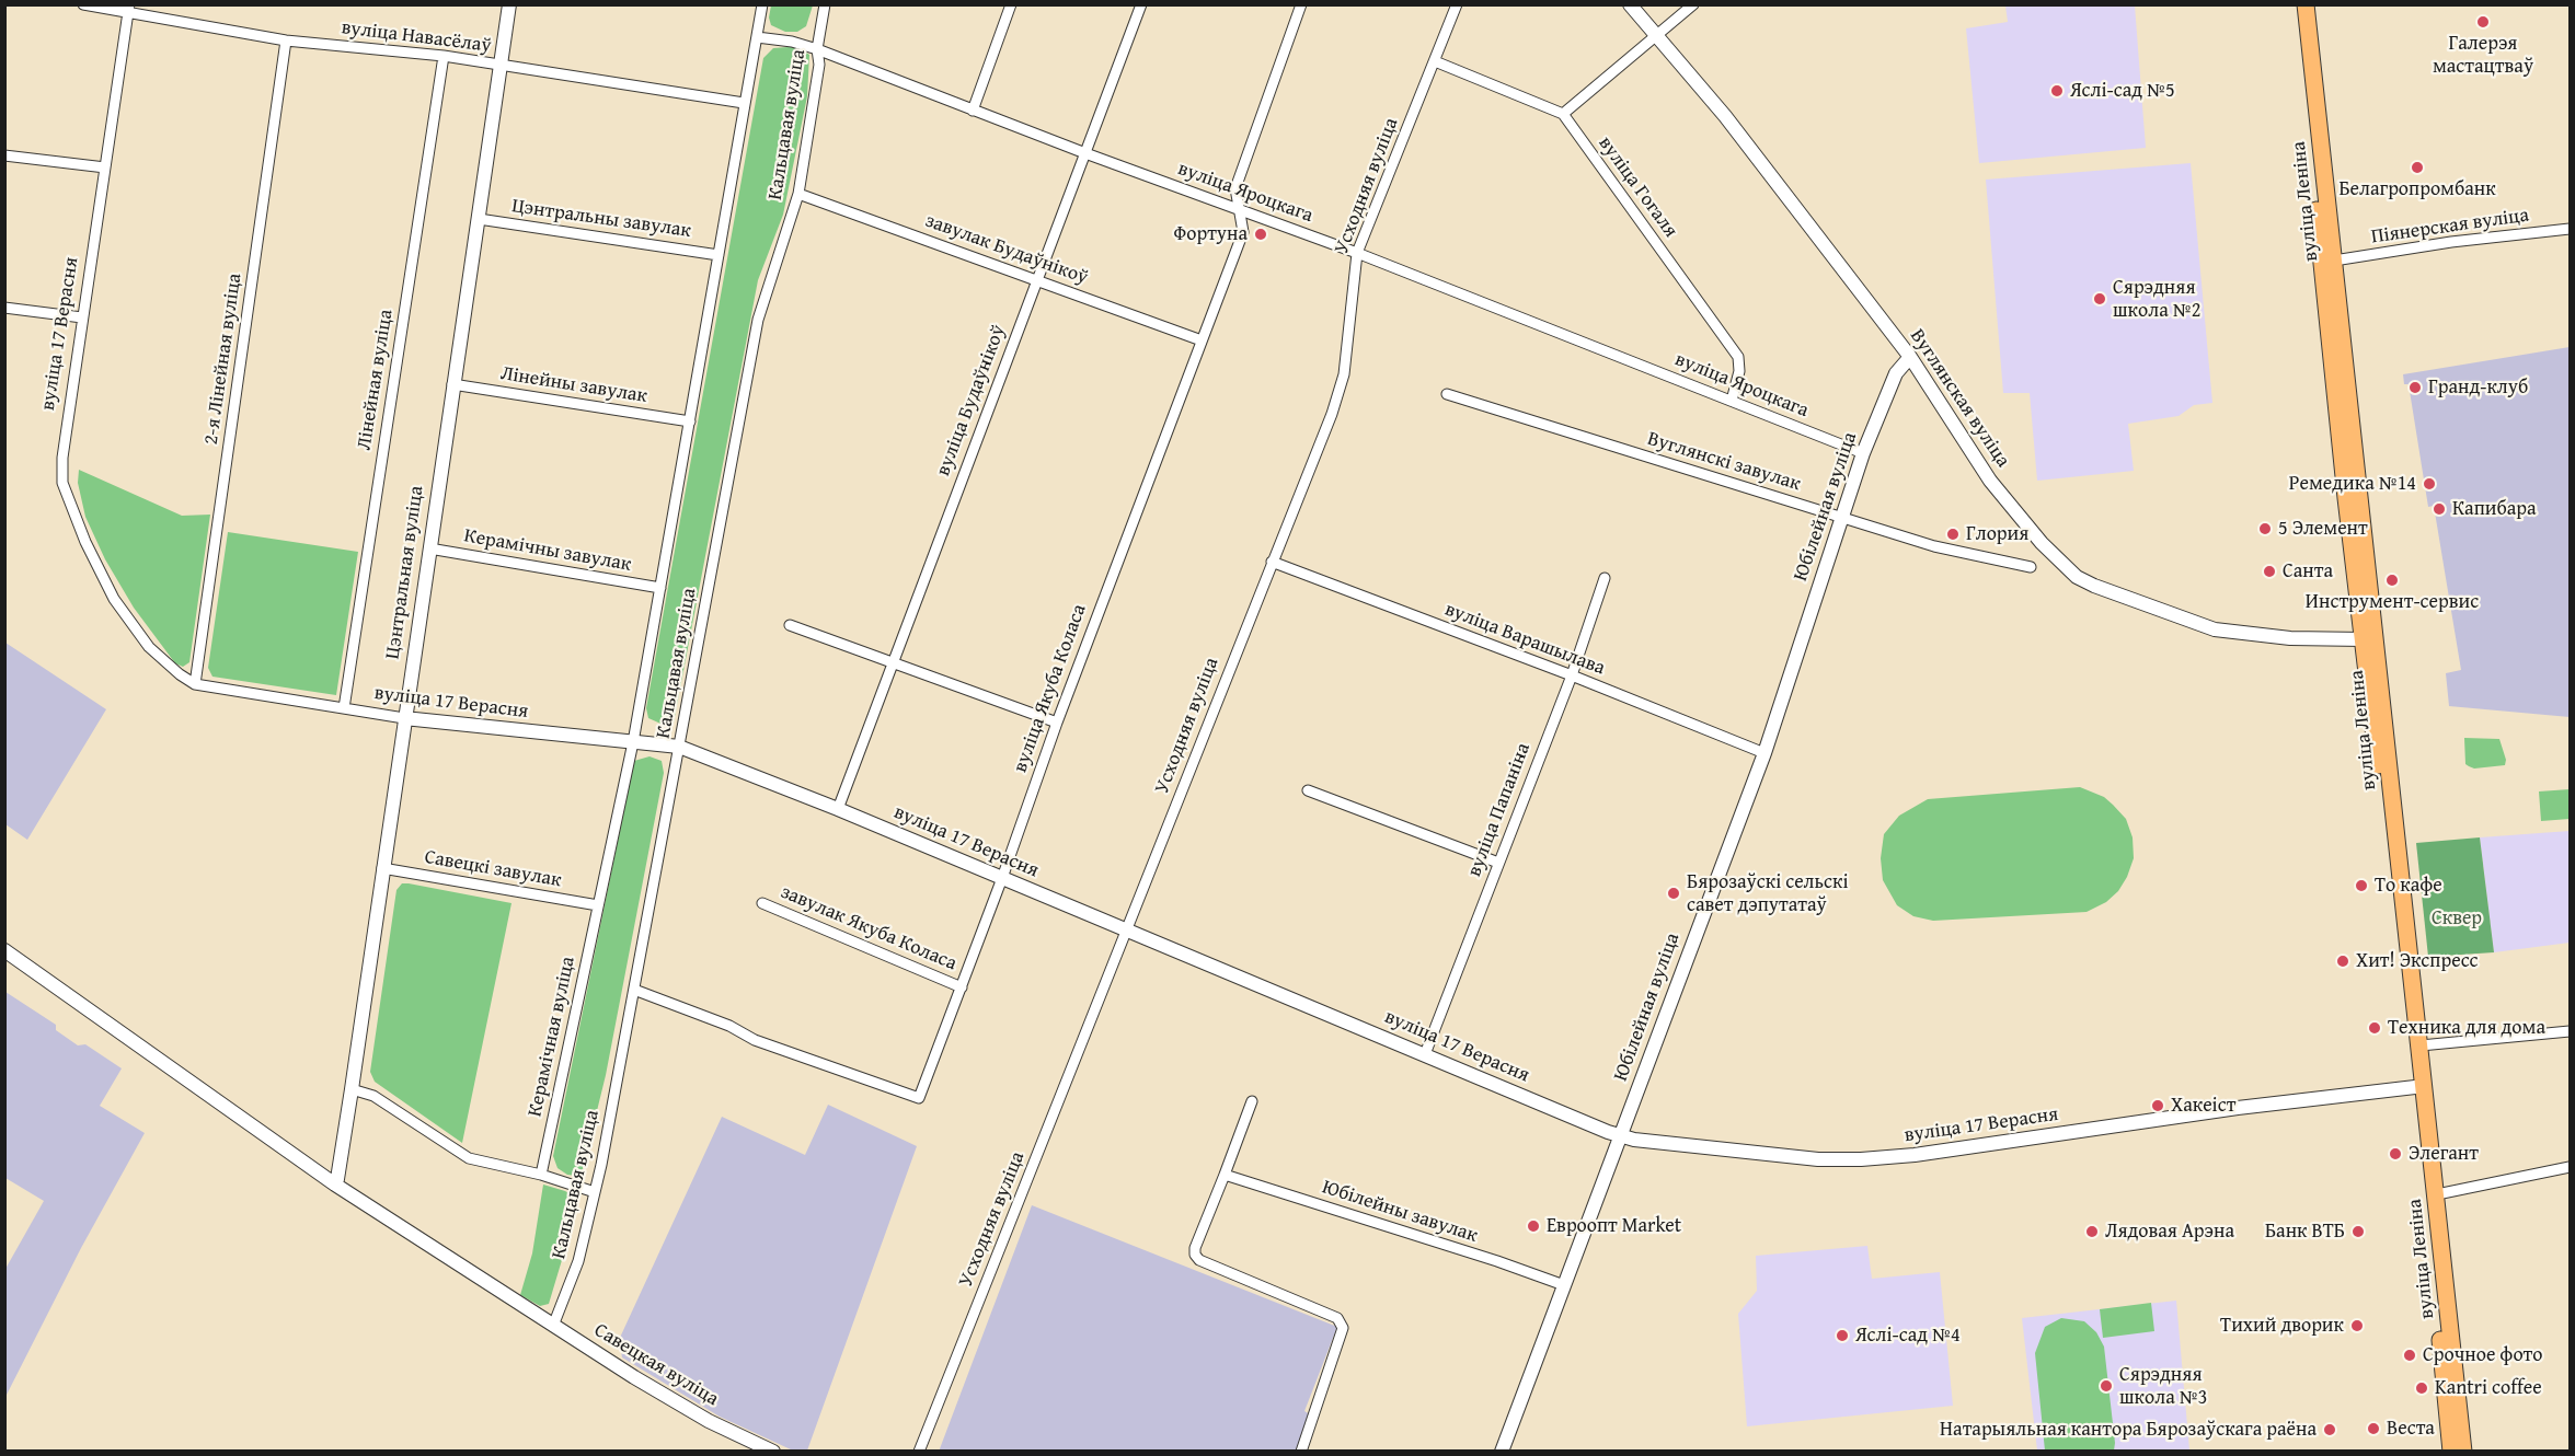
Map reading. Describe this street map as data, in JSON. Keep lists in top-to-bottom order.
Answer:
{
  "streets": {
    "main road": ["вуліца Леніна"],
    "street": [
      "вуліца Навасёлаў",
      "Кальцавая вуліца",
      "Усходняя вуліца",
      "вуліца Гогаля",
      "вуліца Яроцкага",
      "Цэнтральны завулак",
      "Піянерская вуліца",
      "завулак Будаўнікоў",
      "вуліца 17 Верасня",
      "2-я Лінейная вуліца",
      "Лінейная вуліца",
      "Лінейны завулак",
      "Вуглянская вуліца",
      "вуліца Будаўнікоў",
      "Вуглянскі завулак",
      "Юбілейная вуліца",
      "Керамічны завулак",
      "Цэнтральная вуліца",
      "вуліца Варашылава",
      "вуліца Якуба Коласа",
      "вуліца Папаніна",
      "Савецкі завулак",
      "завулак Якуба Коласа",
      "Керамічная вуліца",
      "Юбілейны завулак",
      "Савецкая вуліца"
    ]
  },
  "crossings": [
    ["вуліца Навасёлаў", "вуліца 17 Верасня"],
    ["вуліца Навасёлаў", "2-я Лінейная вуліца"],
    ["вуліца Навасёлаў", "Лінейная вуліца"],
    ["вуліца Навасёлаў", "Цэнтральная вуліца"],
    ["вуліца Навасёлаў", "Керамічная вуліца"],
    ["Кальцавая вуліца", "вуліца Яроцкага"],
    ["Кальцавая вуліца", "завулак Будаўнікоў"],
    ["Кальцавая вуліца", "вуліца 17 Верасня"],
    ["Кальцавая вуліца", "вуліца Якуба Коласа"],
    ["Кальцавая вуліца", "Савецкая вуліца"],
    ["Усходняя вуліца", "вуліца Яроцкага"],
    ["Усходняя вуліца", "вуліца 17 Верасня"],
    ["Усходняя вуліца", "вуліца Варашылава"],
    ["вуліца Гогаля", "вуліца Яроцкага"],
    ["вуліца Яроцкага", "вуліца Будаўнікоў"],
    ["вуліца Яроцкага", "Юбілейная вуліца"],
    ["вуліца Яроцкага", "вуліца Якуба Коласа"],
    ["вуліца Яроцкага", "Керамічная вуліца"],
    ["вуліца Леніна", "Піянерская вуліца"],
    ["вуліца Леніна", "вуліца 17 Верасня"],
    ["вуліца Леніна", "Вуглянская вуліца"],
    ["Цэнтральны завулак", "Цэнтральная вуліца"],
    ["Цэнтральны завулак", "Керамічная вуліца"],
    ["завулак Будаўнікоў", "вуліца Будаўнікоў"],
    ["завулак Будаўнікоў", "вуліца Якуба Коласа"],
    ["вуліца 17 Верасня", "2-я Лінейная вуліца"],
    ["вуліца 17 Верасня", "Лінейная вуліца"],
    ["вуліца 17 Верасня", "вуліца Будаўнікоў"],
    ["вуліца 17 Верасня", "Юбілейная вуліца"],
    ["вуліца 17 Верасня", "Цэнтральная вуліца"],
    ["вуліца 17 Верасня", "вуліца Якуба Коласа"],
    ["вуліца 17 Верасня", "вуліца Папаніна"],
    ["вуліца 17 Верасня", "Керамічная вуліца"],
    ["Лінейны завулак", "Цэнтральная вуліца"],
    ["Лінейны завулак", "Керамічная вуліца"],
    ["Вуглянская вуліца", "Юбілейная вуліца"],
    ["Вуглянскі завулак", "Юбілейная вуліца"],
    ["Юбілейная вуліца", "вуліца Варашылава"],
    ["Юбілейная вуліца", "Юбілейны завулак"],
    ["Керамічны завулак", "Цэнтральная вуліца"],
    ["Керамічны завулак", "Керамічная вуліца"],
    ["Цэнтральная вуліца", "Савецкі завулак"],
    ["Цэнтральная вуліца", "Савецкая вуліца"],
    ["вуліца Варашылава", "вуліца Папаніна"],
    ["вуліца Якуба Коласа", "завулак Якуба Коласа"],
    ["Савецкі завулак", "Керамічная вуліца"]
  ],
  "parks": ["Сквер"],
  "places": [
    "Галерэя мастацтваў",
    "Яслі-сад №5",
    "Белагропромбанк",
    "Фортуна",
    "Сярэдняя школа №2",
    "Гранд-клуб",
    "Ремедика №14",
    "Капибара",
    "5 Элемент",
    "Глория",
    "Санта",
    "Инструмент-сервис",
    "То кафе",
    "Бярозаўскі сельскі савет дэпутатаў",
    "Хит! Экспресс",
    "Техника для дома",
    "Хакеіст",
    "Элегант",
    "Евроопт Market",
    "Лядовая Арэна",
    "Банк ВТБ",
    "Тихий дворик",
    "Яслі-сад №4",
    "Срочное фото",
    "Сярэдняя школа №3",
    "Kantri coffee",
    "Веста",
    "Натарыяльная кантора Бярозаўскага раёна"
  ]
}
